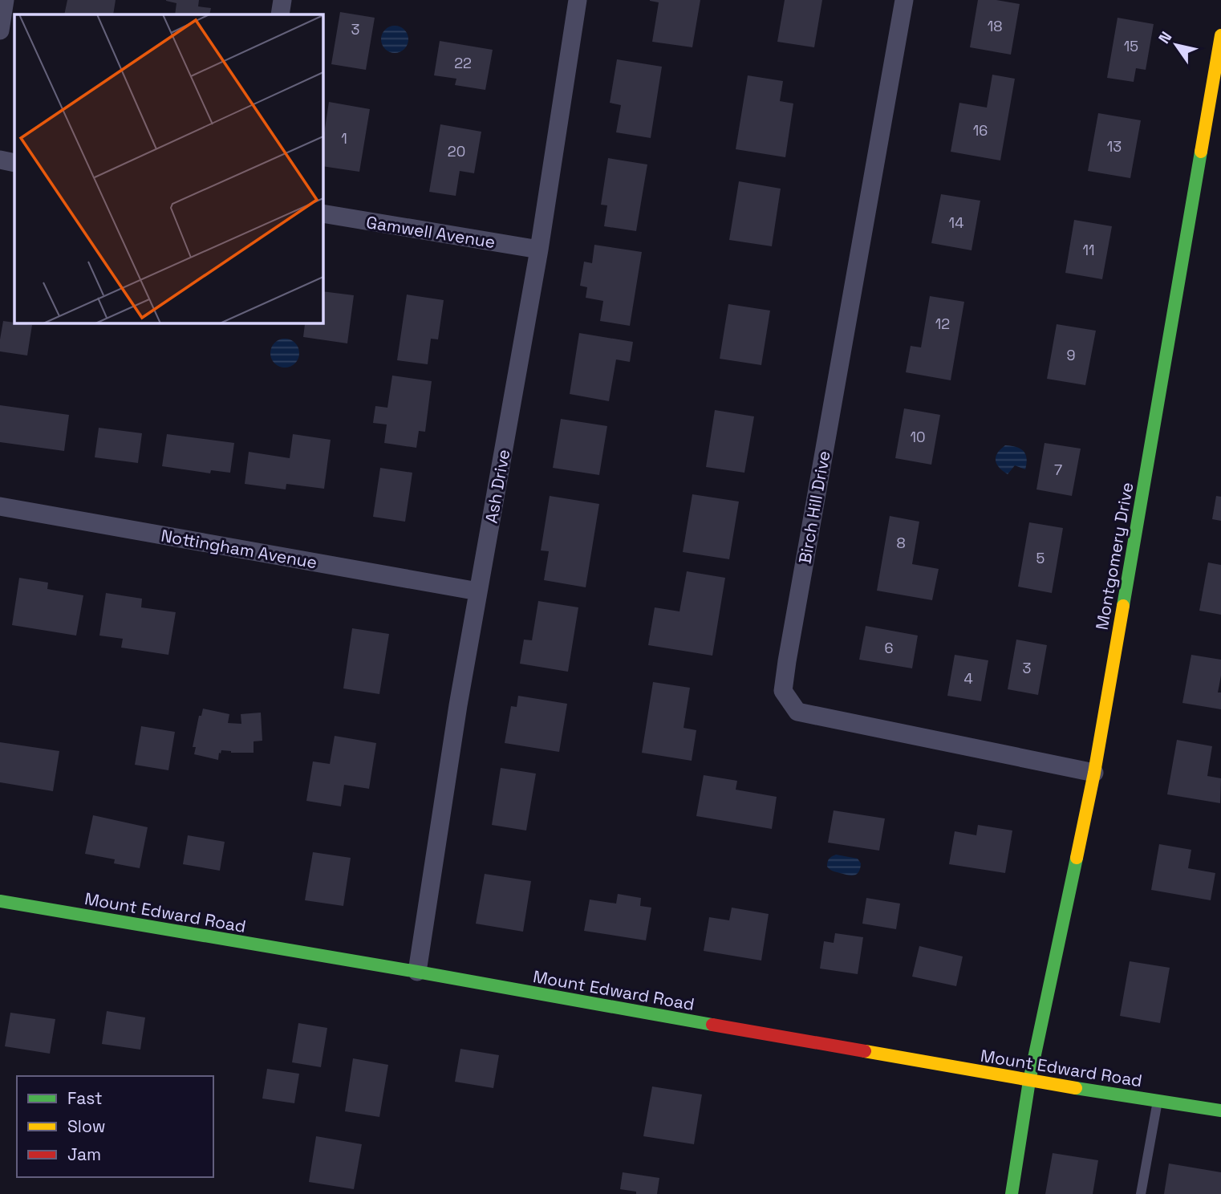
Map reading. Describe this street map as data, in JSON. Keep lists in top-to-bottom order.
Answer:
{
  "streets": {
    "street": [
      "Gamwell Avenue",
      "Ash Drive",
      "Birch Hill Drive",
      "Nottingham Avenue",
      "Montgomery Drive",
      "Mount Edward Road"
    ]
  },
  "crossings": [
    ["Gamwell Avenue", "Ash Drive"],
    ["Ash Drive", "Nottingham Avenue"],
    ["Ash Drive", "Mount Edward Road"],
    ["Birch Hill Drive", "Montgomery Drive"],
    ["Montgomery Drive", "Mount Edward Road"]
  ],
  "house_numbers": [
    "18",
    "3",
    "15",
    "22",
    "16",
    "1",
    "13",
    "20",
    "14",
    "11",
    "12",
    "9",
    "10",
    "7",
    "8",
    "5",
    "6",
    "3",
    "4"
  ],
  "legend": ["Fast", "Slow", "Jam"],
  "north": "top left"
}
